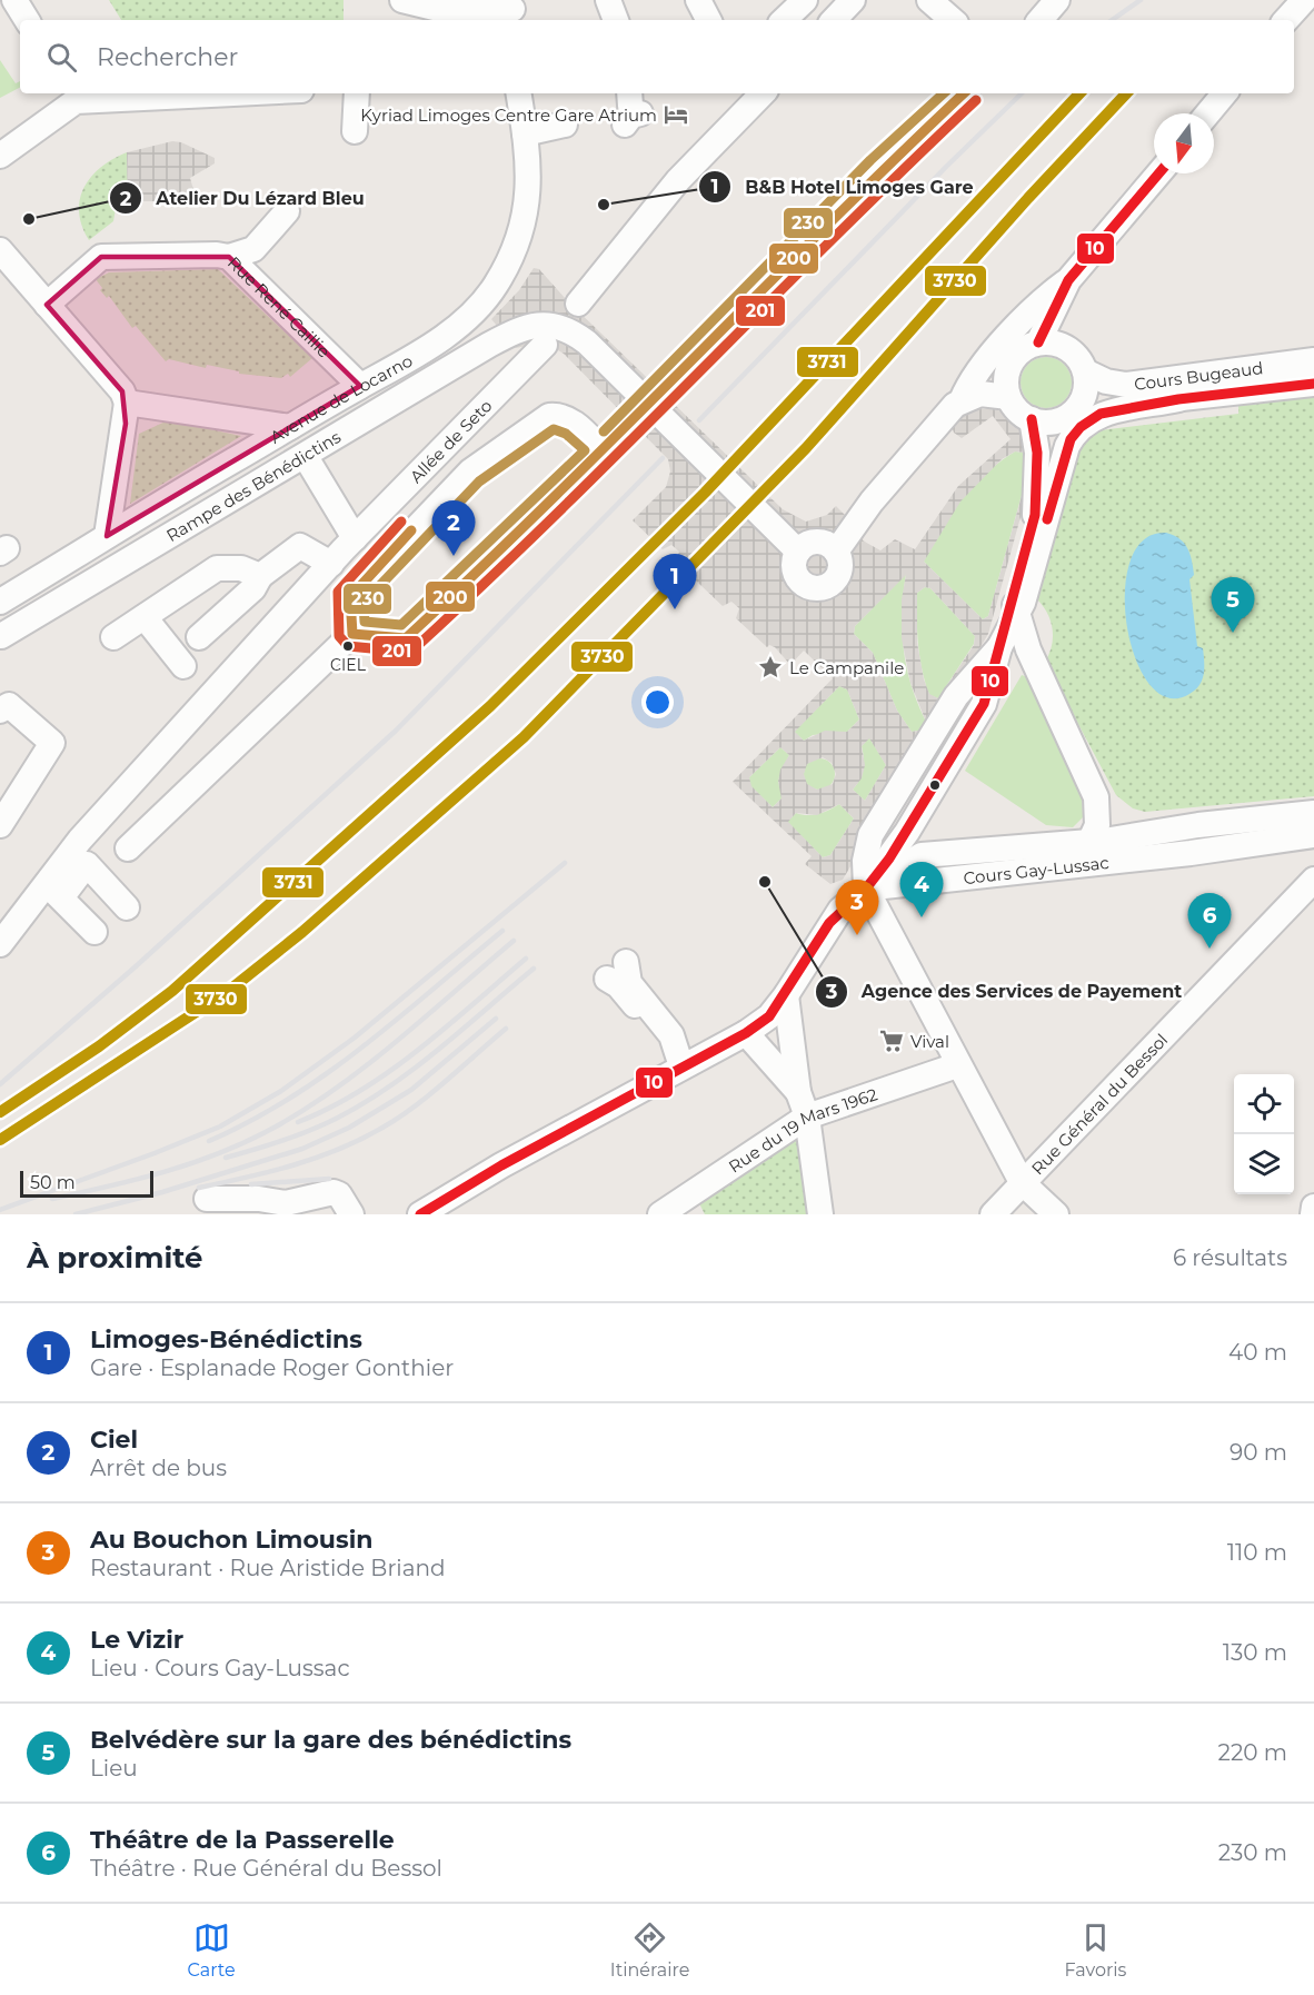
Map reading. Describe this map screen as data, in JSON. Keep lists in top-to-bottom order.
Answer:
{
  "streets": {
    "street": [
      "Rue René Caillie",
      "Cours Bugeaud",
      "Avenue de Locarno",
      "Allée de Seto",
      "Rampe des Bénédictins",
      "Cours Gay-Lussac",
      "Rue Général du Bessol",
      "Rue du 19 Mars 1962"
    ]
  },
  "crossings": [
    ["Rue René Caillie", "Avenue de Locarno"]
  ],
  "places": {
    "hotel": ["Kyriad Limoges Centre Gare Atrium"],
    "other": [
      "B&B Hotel Limoges Gare",
      "Atelier Du Lézard Bleu",
      "CIEL",
      "Agence des Services de Payement"
    ],
    "place": ["Le Campanile"],
    "supermarket": ["Vival"]
  },
  "lines": [
    "transit line 3731",
    "transit line 3730",
    "transit line 200",
    "transit line 230",
    "transit line 201",
    "transit line 10"
  ],
  "scale_bar": "50 m",
  "north": "bottom",
  "page": {
    "search": "Rechercher",
    "pins": [
      "2",
      "1",
      "5",
      "4",
      "3",
      "6"
    ],
    "scale": "50 m",
    "heading": ["À proximité", "6 résultats"],
    "list": [
      {
        "mark": "1",
        "name": "Limoges-Bénédictins",
        "note": "Gare · Esplanade Roger Gonthier",
        "value": "40 m"
      },
      {
        "mark": "2",
        "name": "Ciel",
        "note": "Arrêt de bus",
        "value": "90 m"
      },
      {
        "mark": "3",
        "name": "Au Bouchon Limousin",
        "note": "Restaurant · Rue Aristide Briand",
        "value": "110 m"
      },
      {
        "mark": "4",
        "name": "Le Vizir",
        "note": "Lieu · Cours Gay-Lussac",
        "value": "130 m"
      },
      {
        "mark": "5",
        "name": "Belvédère sur la gare des bénédictins",
        "note": "Lieu",
        "value": "220 m"
      },
      {
        "mark": "6",
        "name": "Théâtre de la Passerelle",
        "note": "Théâtre · Rue Général du Bessol",
        "value": "230 m"
      }
    ],
    "nav": ["Carte", "Itinéraire", "Favoris"]
  }
}
